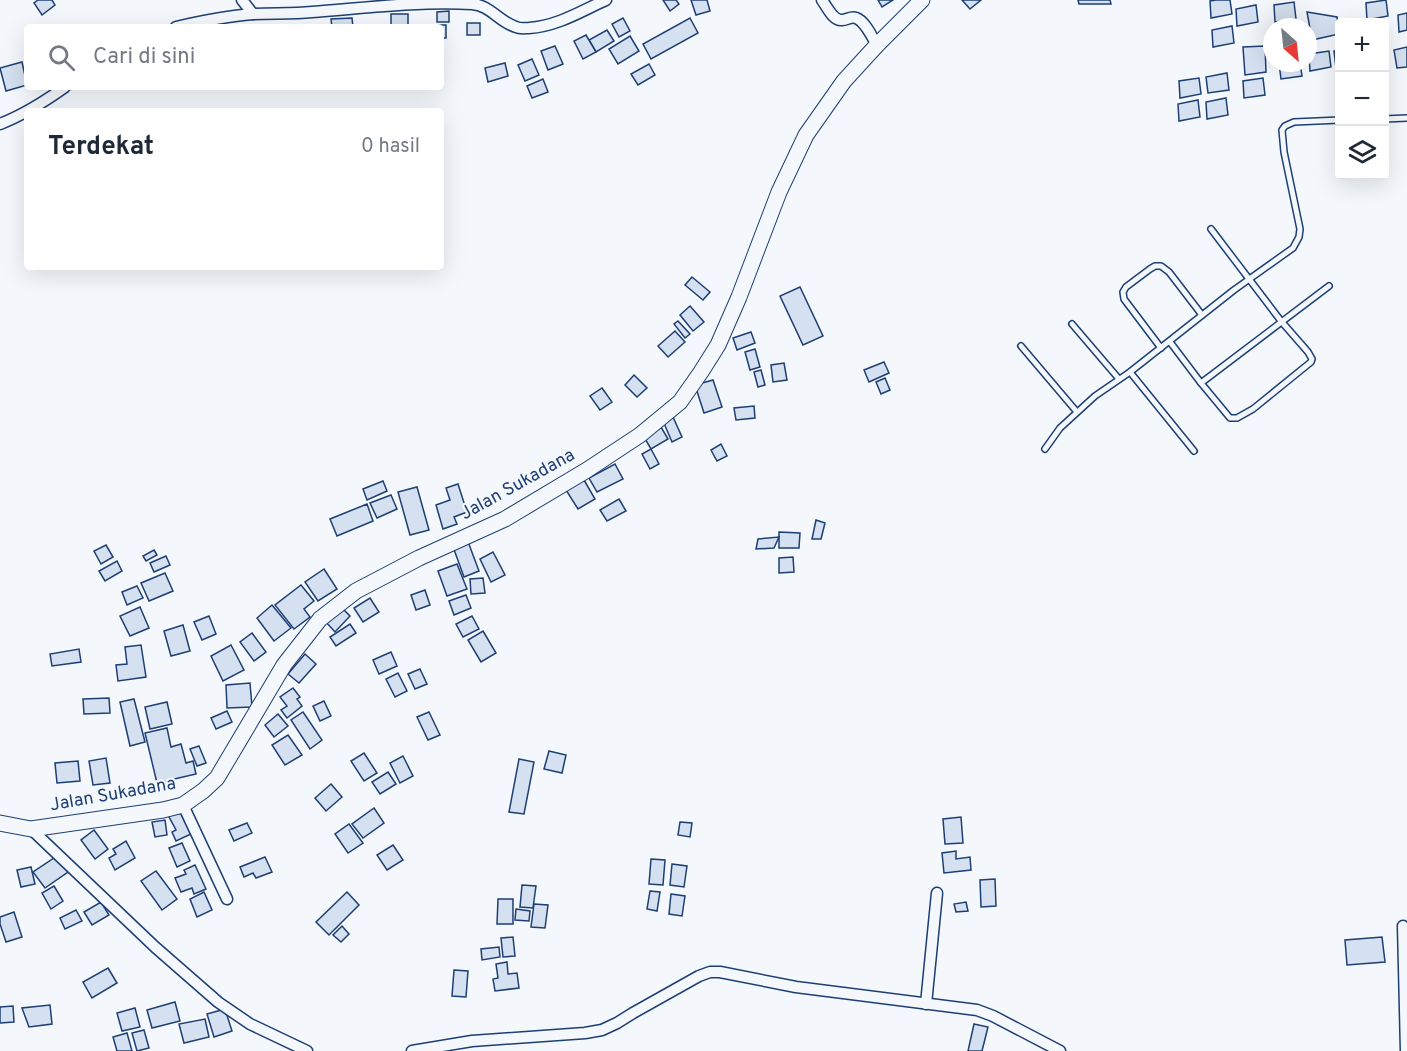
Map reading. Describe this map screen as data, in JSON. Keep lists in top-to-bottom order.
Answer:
{
  "streets": {
    "main road": ["Jalan Sukadana"]
  },
  "north": "bottom right",
  "page": {
    "map_buttons": ["+", "−"],
    "search": "Cari di sini",
    "heading": ["Terdekat", "0 hasil"]
  }
}
